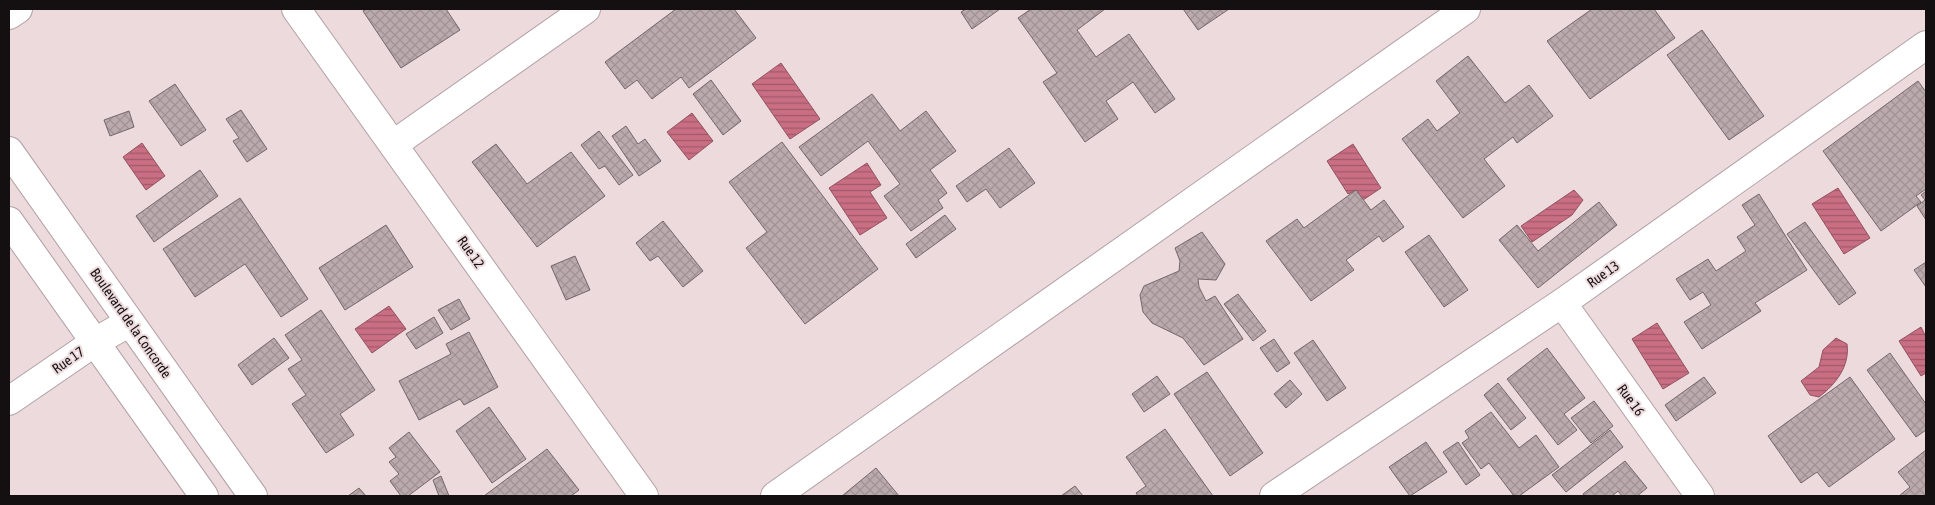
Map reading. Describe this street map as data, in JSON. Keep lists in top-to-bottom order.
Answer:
{
  "streets": {
    "street": [
      "Rue 12",
      "Rue 13",
      "Boulevard de la Concorde",
      "Rue 17",
      "Rue 16"
    ]
  },
  "crossings": [
    ["Rue 13", "Rue 16"],
    ["Boulevard de la Concorde", "Rue 17"]
  ]
}
